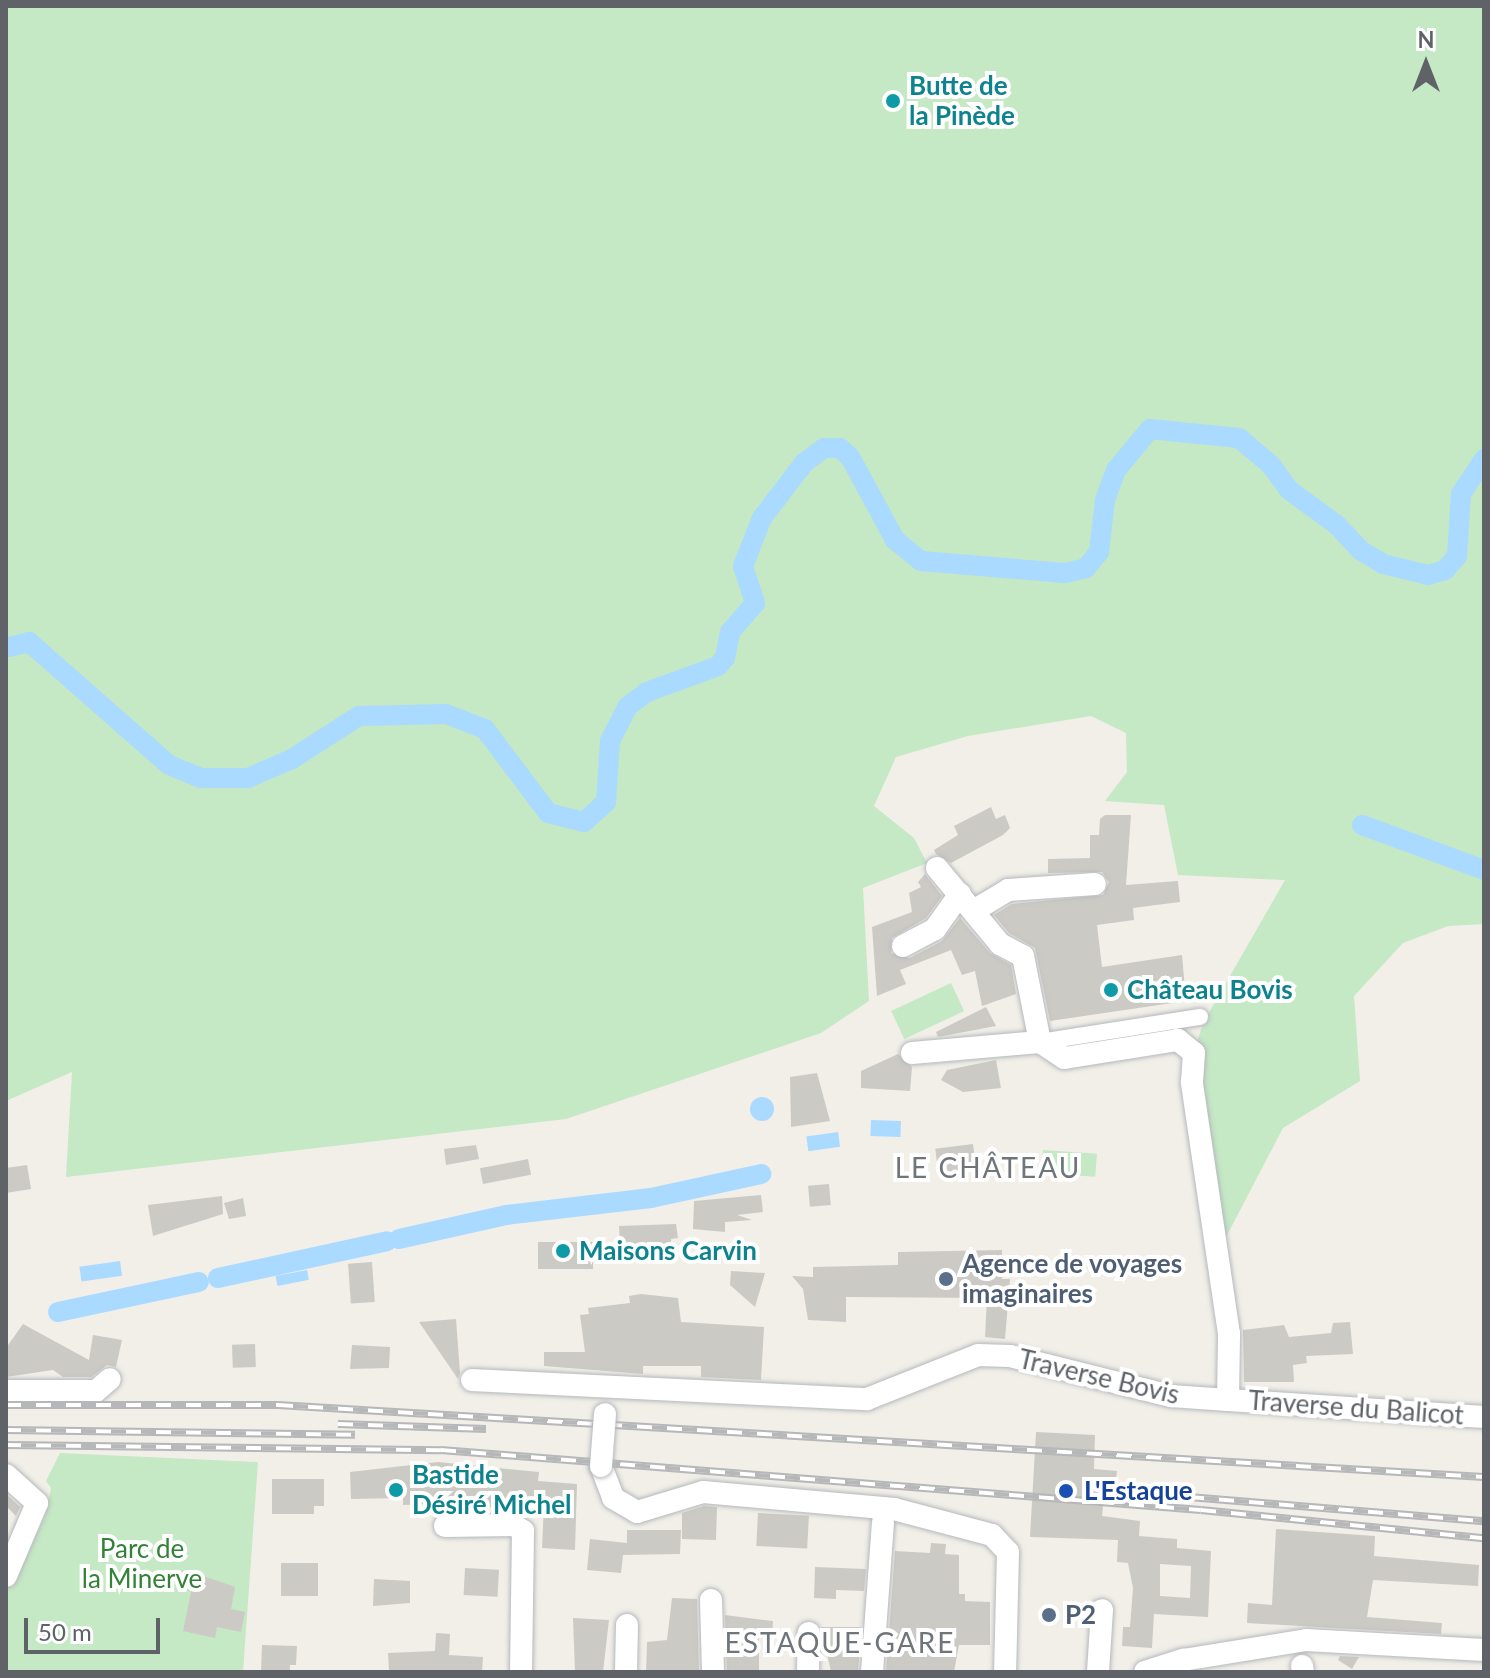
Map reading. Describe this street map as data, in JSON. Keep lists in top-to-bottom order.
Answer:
{
  "streets": {
    "street": ["Traverse Bovis", "Traverse du Balicot"]
  },
  "crossings": [
    ["Traverse Bovis", "Traverse du Balicot"]
  ],
  "districts": ["LE CHÂTEAU", "ESTAQUE-GARE"],
  "parks": ["Parc de la Minerve"],
  "places": [
    "Butte de la Pinède",
    "Château Bovis",
    "Maisons Carvin",
    "Agence de voyages imaginaires",
    "Bastide Désiré Michel",
    "L'Estaque",
    "P2"
  ],
  "scale_bar": "50 m",
  "north": "top"
}
